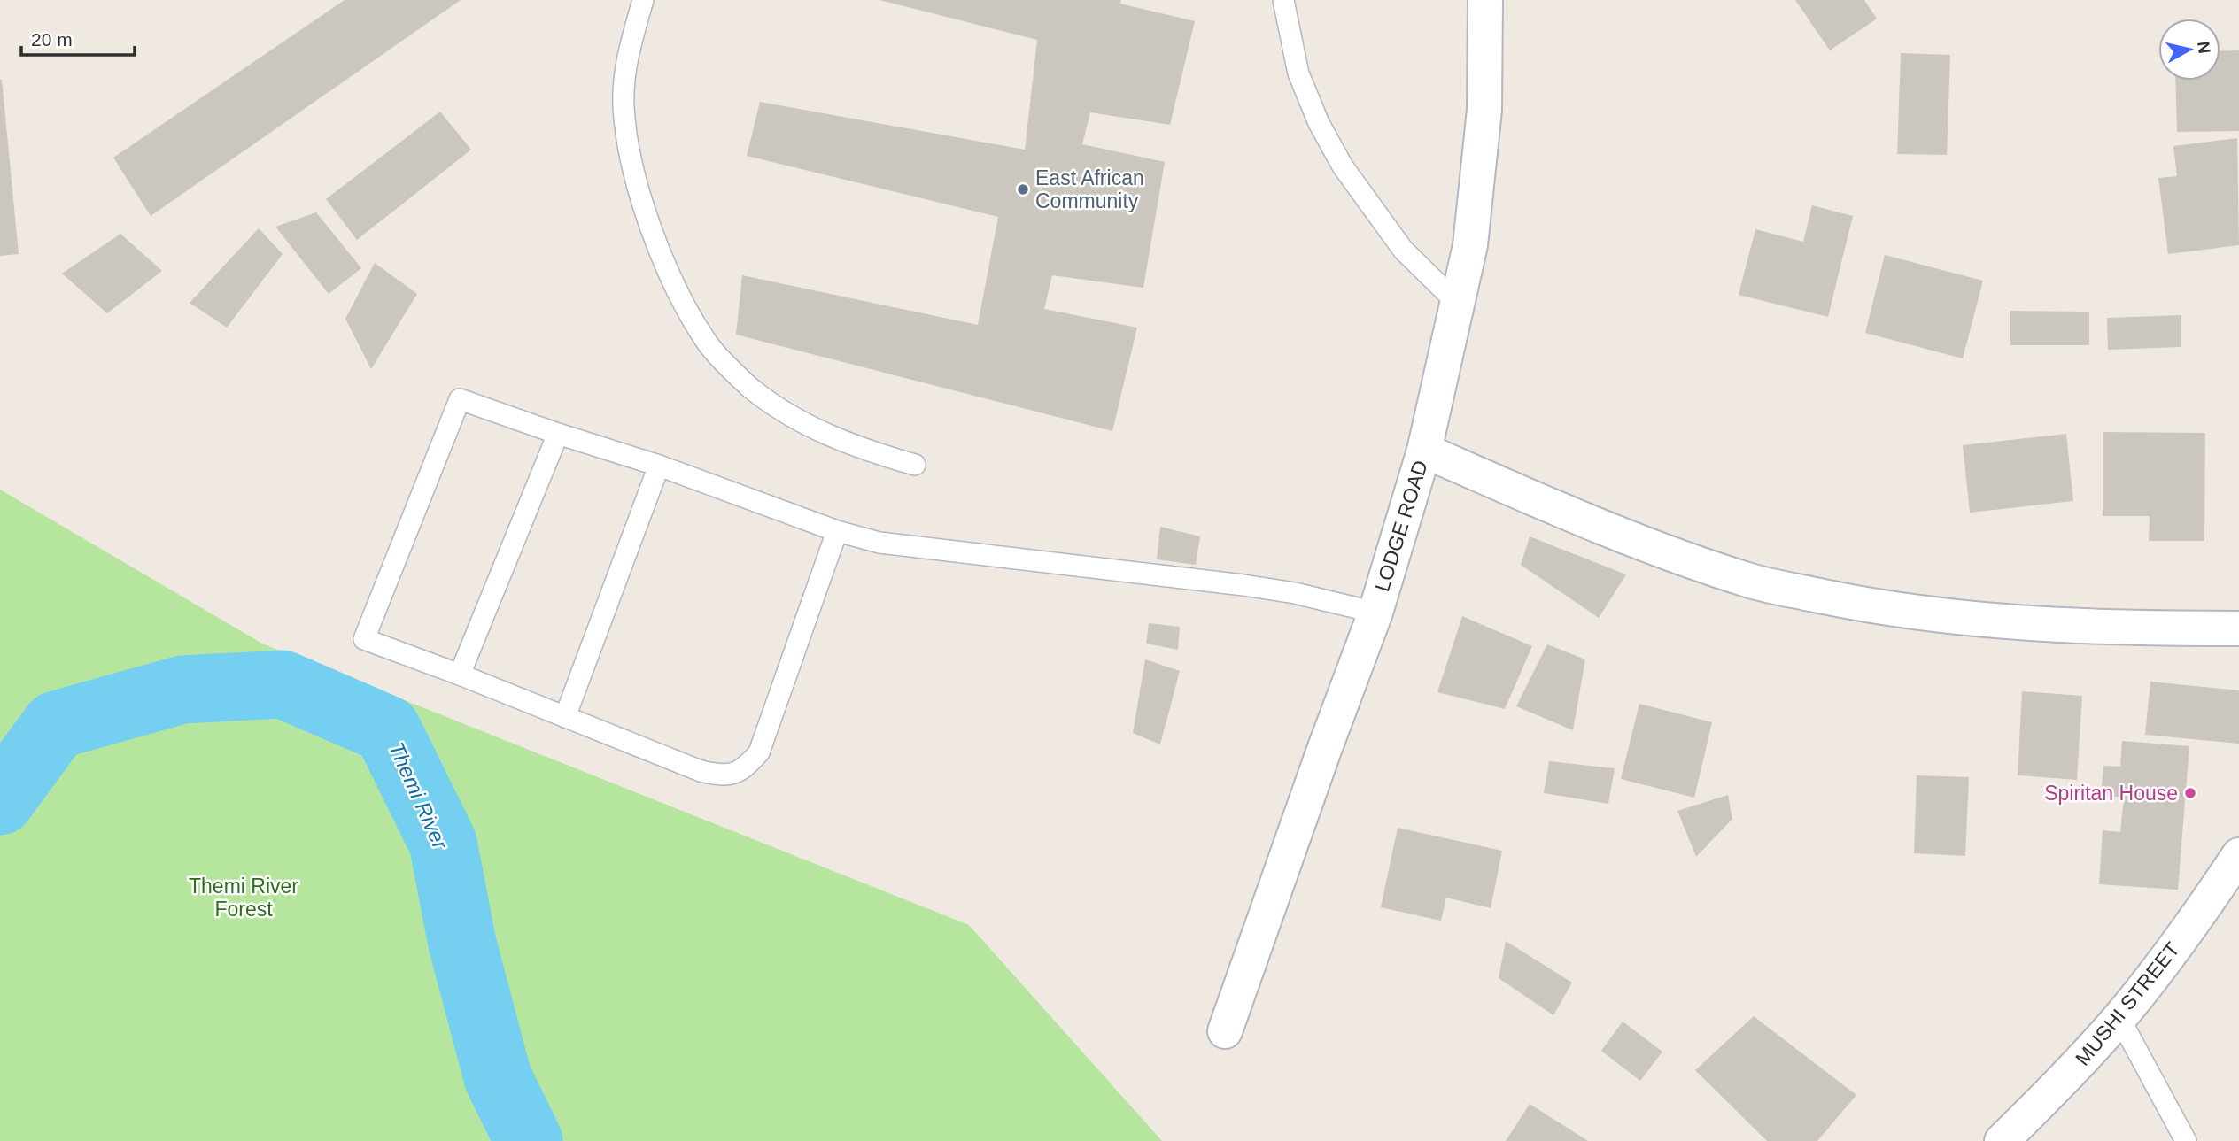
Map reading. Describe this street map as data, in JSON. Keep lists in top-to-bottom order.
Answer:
{
  "streets": {
    "street": ["LODGE ROAD", "MUSHI STREET"]
  },
  "water": ["Themi River"],
  "parks": ["Themi River Forest"],
  "places": ["East African Community", "Spiritan House"],
  "scale_bar": "20 m",
  "north": "right"
}
